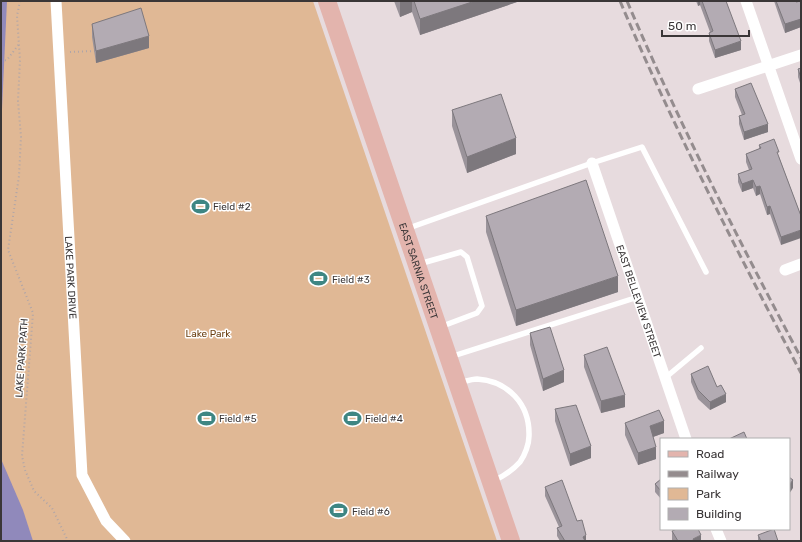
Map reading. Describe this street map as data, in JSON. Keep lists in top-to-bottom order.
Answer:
{
  "streets": {
    "main road": ["EAST SARNIA STREET"],
    "street": ["LAKE PARK DRIVE", "EAST BELLEVIEW STREET"],
    "path": ["LAKE PARK PATH"]
  },
  "parks": ["Lake Park"],
  "places": {
    "sports": [
      "Field #2",
      "Field #3",
      "Field #5",
      "Field #4",
      "Field #6"
    ]
  },
  "legend": [
    "Road",
    "Railway",
    "Park",
    "Building"
  ],
  "scale_bar": "50 m"
}
